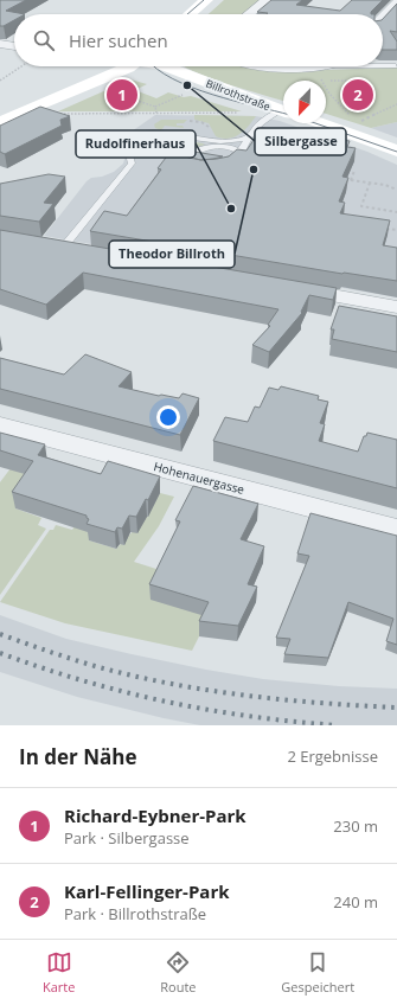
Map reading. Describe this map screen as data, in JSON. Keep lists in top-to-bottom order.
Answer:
{
  "streets": {
    "main road": ["Billrothstraße"],
    "street": ["Hohenauergasse"]
  },
  "places": ["Silbergasse", "Theodor Billroth", "Rudolfinerhaus"],
  "north": "bottom left",
  "page": {
    "search": "Hier suchen",
    "pins": ["1", "2"],
    "heading": ["In der Nähe", "2 Ergebnisse"],
    "list": [
      {
        "mark": "1",
        "name": "Richard-Eybner-Park",
        "note": "Park · Silbergasse",
        "value": "230 m"
      },
      {
        "mark": "2",
        "name": "Karl-Fellinger-Park",
        "note": "Park · Billrothstraße",
        "value": "240 m"
      }
    ],
    "nav": ["Karte", "Route", "Gespeichert"]
  }
}
